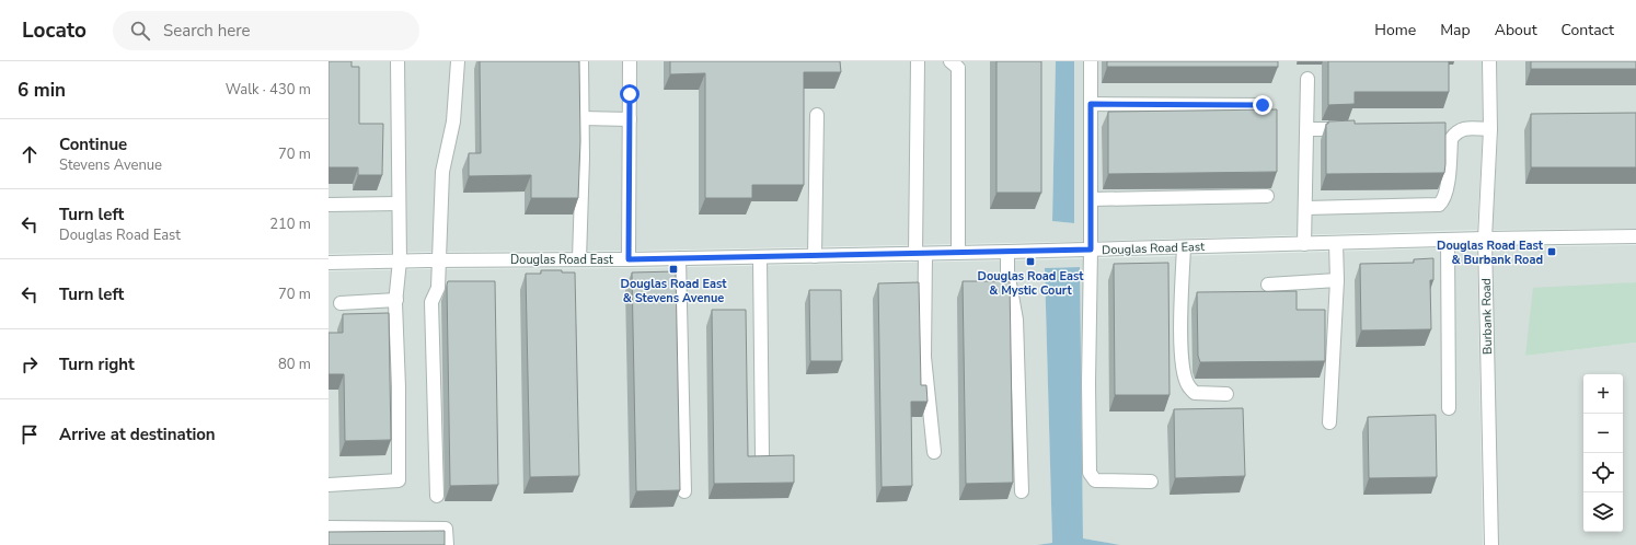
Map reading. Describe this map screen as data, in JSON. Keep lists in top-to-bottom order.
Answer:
{
  "streets": {
    "street": ["Douglas Road East", "Burbank Road"]
  },
  "crossings": [
    ["Douglas Road East", "Burbank Road"]
  ],
  "places": {
    "transit": ["Douglas Road East & Burbank Road", "Douglas Road East & Mystic Court", "Douglas Road East & Stevens Avenue"]
  },
  "page": {
    "header": "Locato",
    "search": "Search here",
    "nav": [
      "Home",
      "Map",
      "About",
      "Contact"
    ],
    "heading": ["6 min", "Walk · 430 m"],
    "list": [
      ["Continue", "Stevens Avenue", "70 m"],
      ["Turn left", "Douglas Road East", "210 m"],
      ["Turn left", "70 m"],
      ["Turn right", "80 m"],
      "Arrive at destination"
    ],
    "map_buttons": ["+", "−"]
  }
}
